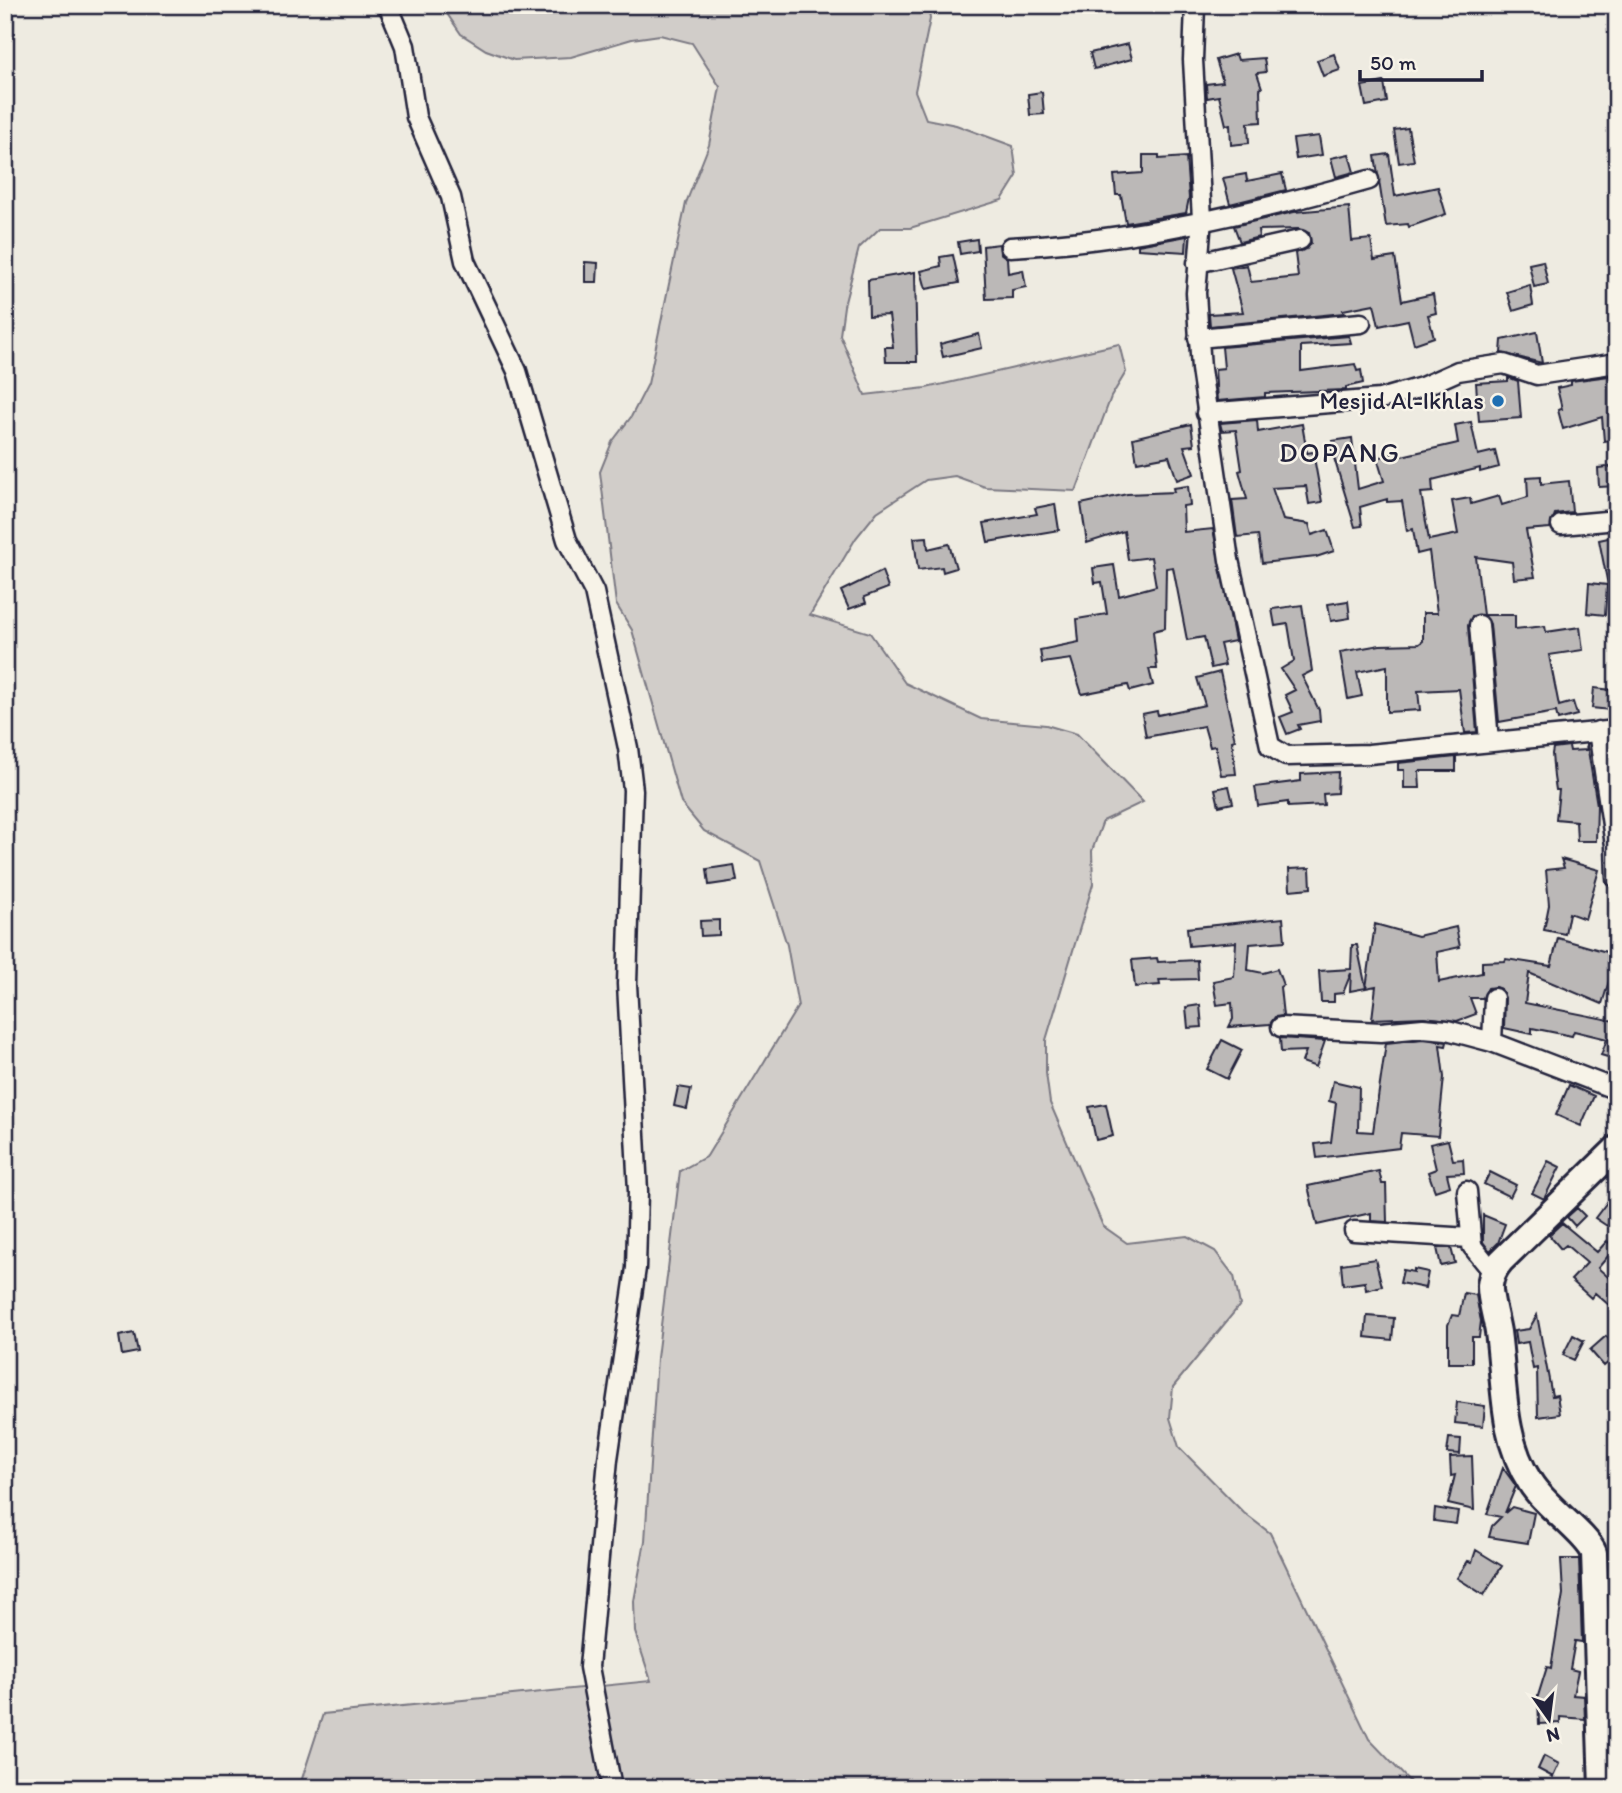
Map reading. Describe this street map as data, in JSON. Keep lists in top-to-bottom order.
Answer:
{
  "districts": ["DOPANG"],
  "places": ["Mesjid Al-Ikhlas"],
  "scale_bar": "50 m",
  "north": "bottom"
}
